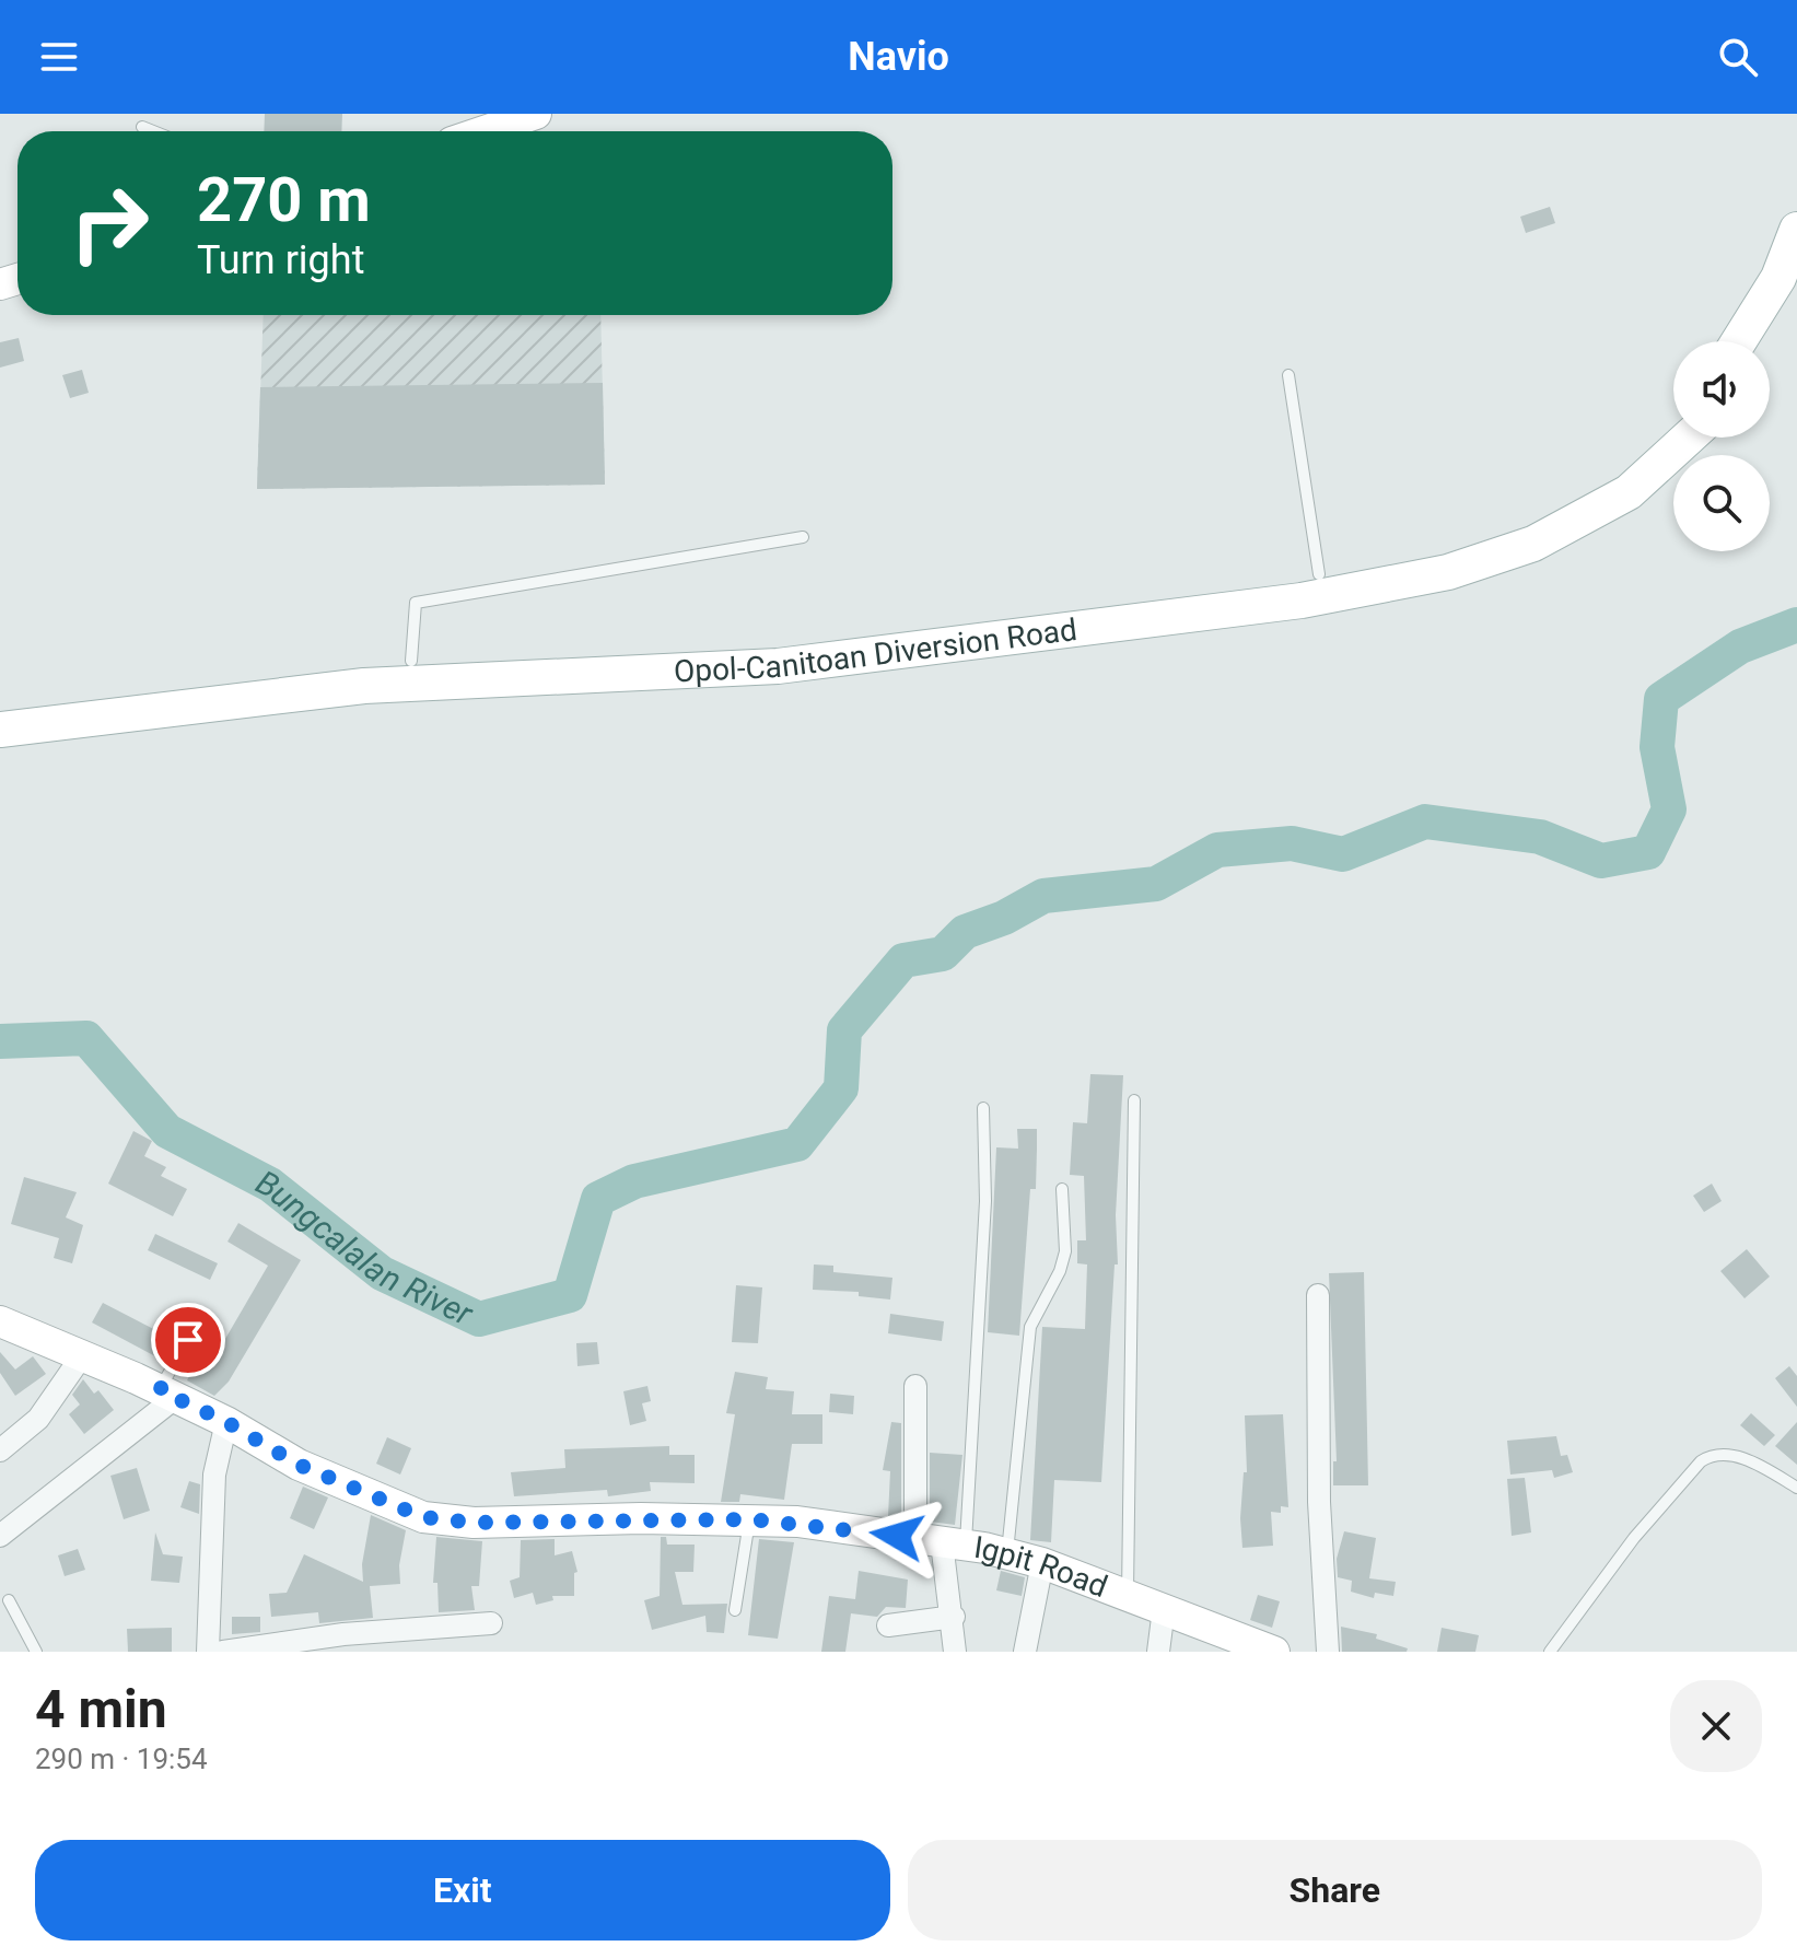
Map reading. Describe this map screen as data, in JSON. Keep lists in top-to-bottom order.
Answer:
{
  "streets": {
    "main road": ["Opol-Canitoan Diversion Road"],
    "street": ["Igpit Road"]
  },
  "water": ["Bungcalalan River"],
  "page": {
    "header": "Navio",
    "turn": ["270 m", "Turn right"],
    "heading": ["4 min", "290 m · 19:54"],
    "buttons": ["Exit", "Share"]
  }
}
